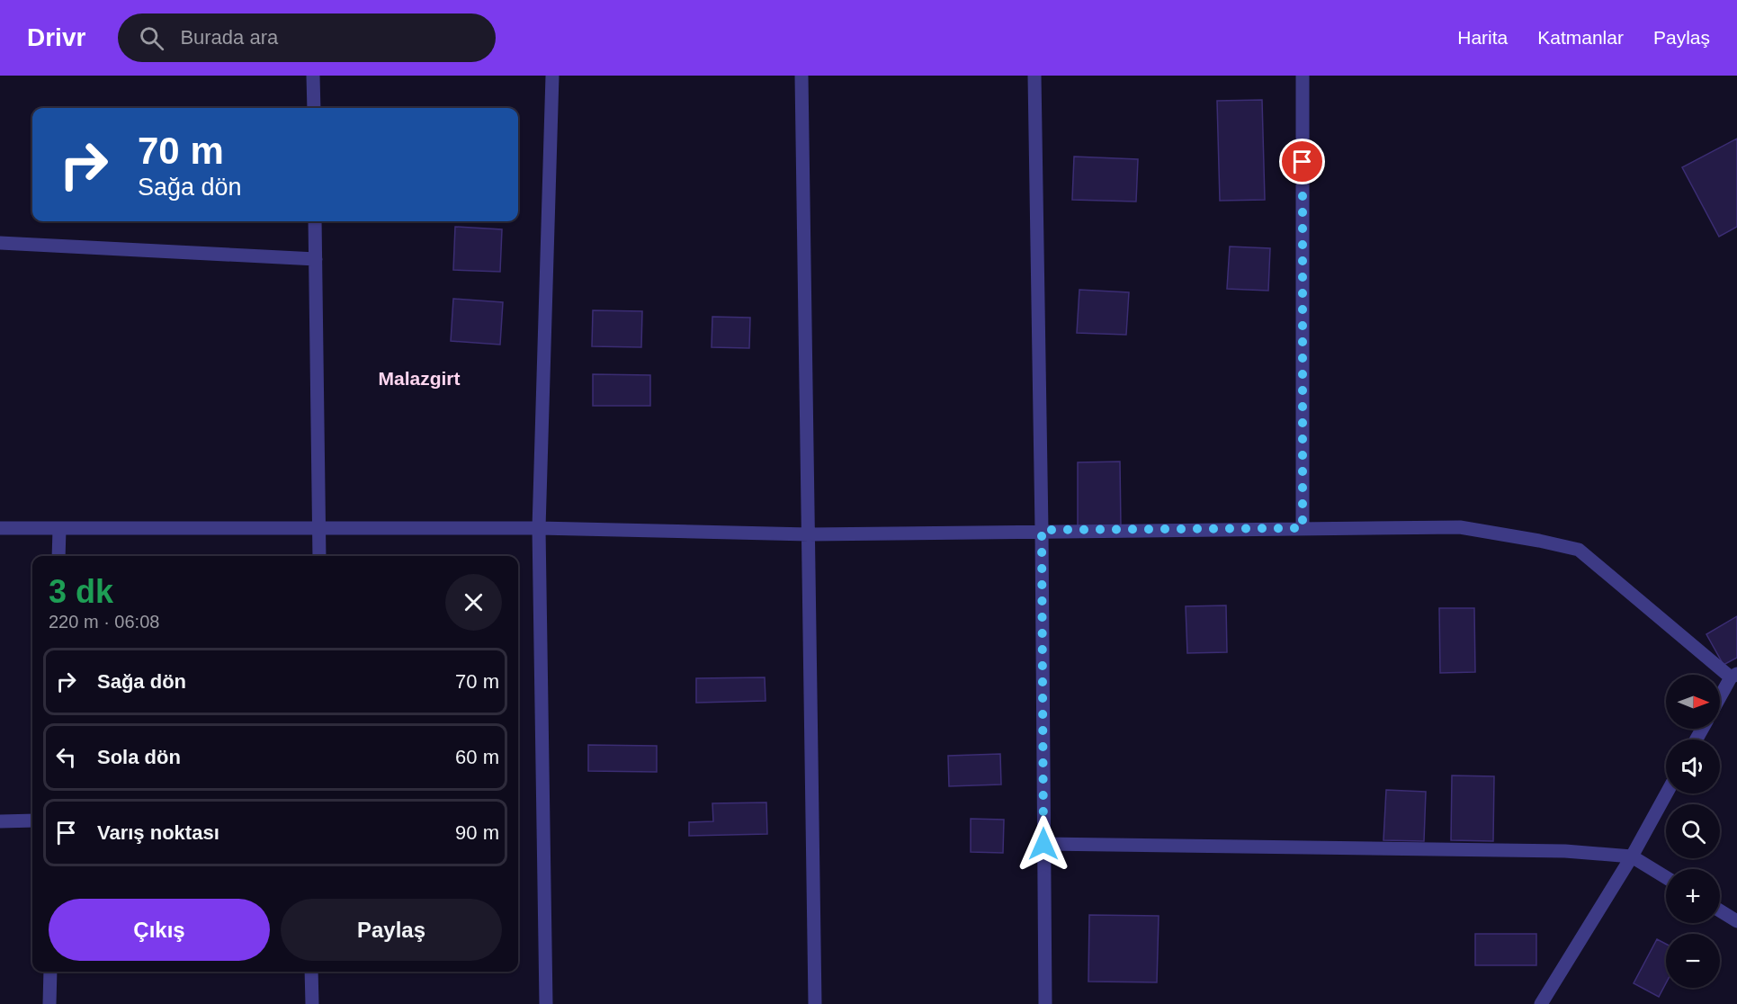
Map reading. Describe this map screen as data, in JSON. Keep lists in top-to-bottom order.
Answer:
{
  "districts": ["Malazgirt"],
  "north": "right",
  "page": {
    "header": "Drivr",
    "search": "Burada ara",
    "nav": ["Harita", "Katmanlar", "Paylaş"],
    "turn": ["70 m", "Sağa dön"],
    "heading": ["3 dk", "220 m · 06:08"],
    "list": [
      {
        "name": "Sağa dön",
        "value": "70 m"
      },
      {
        "name": "Sola dön",
        "value": "60 m"
      },
      {
        "name": "Varış noktası",
        "value": "90 m"
      }
    ],
    "map_buttons": ["+", "−"],
    "buttons": ["Çıkış", "Paylaş"]
  }
}
